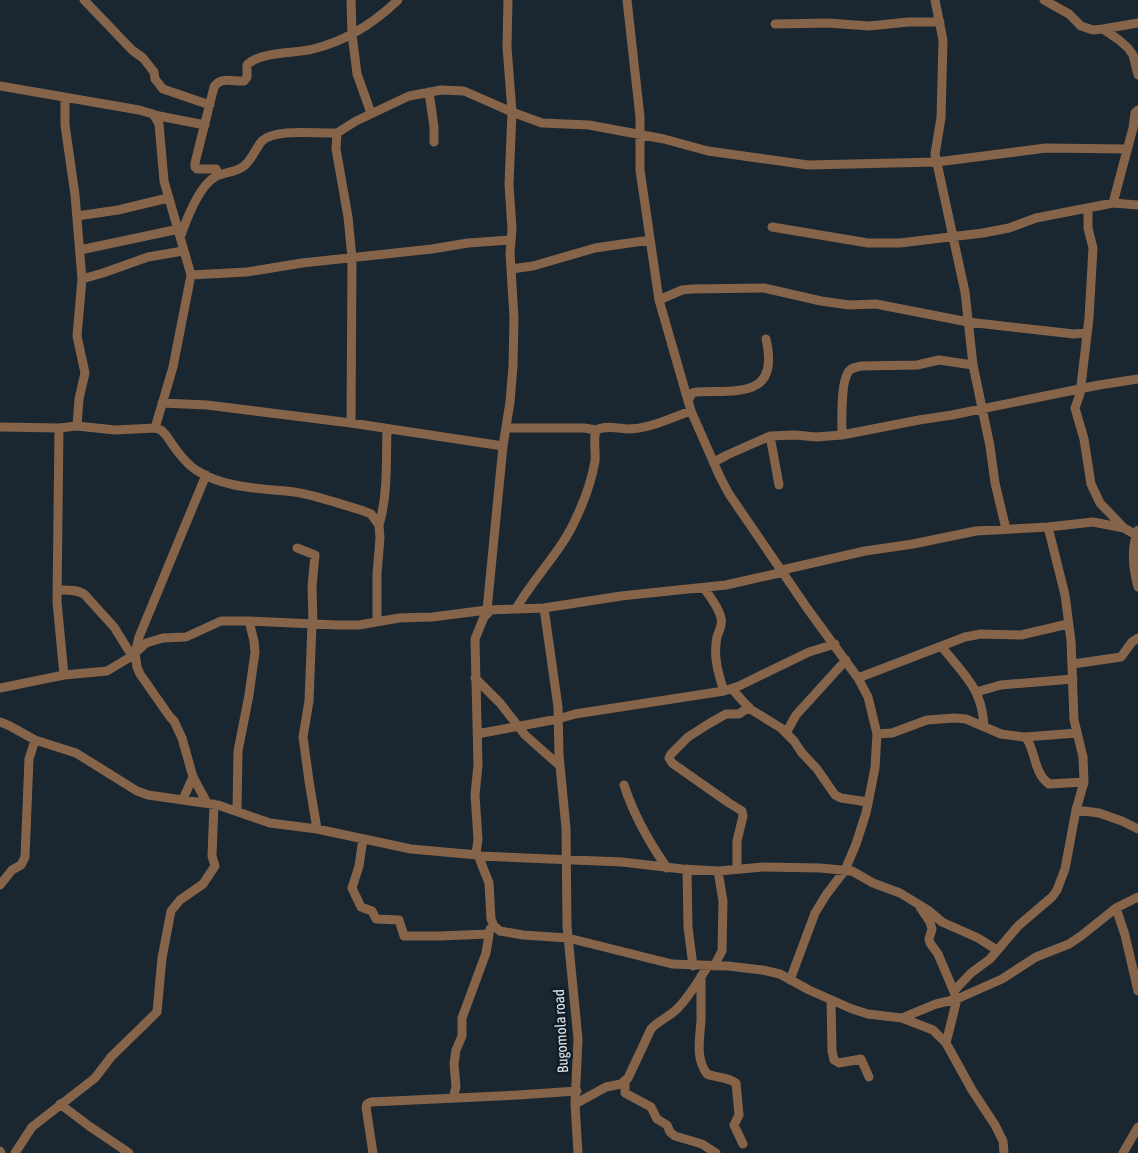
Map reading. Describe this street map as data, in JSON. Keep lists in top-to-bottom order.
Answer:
{
  "streets": {
    "street": ["Bugomola road"]
  }
}
